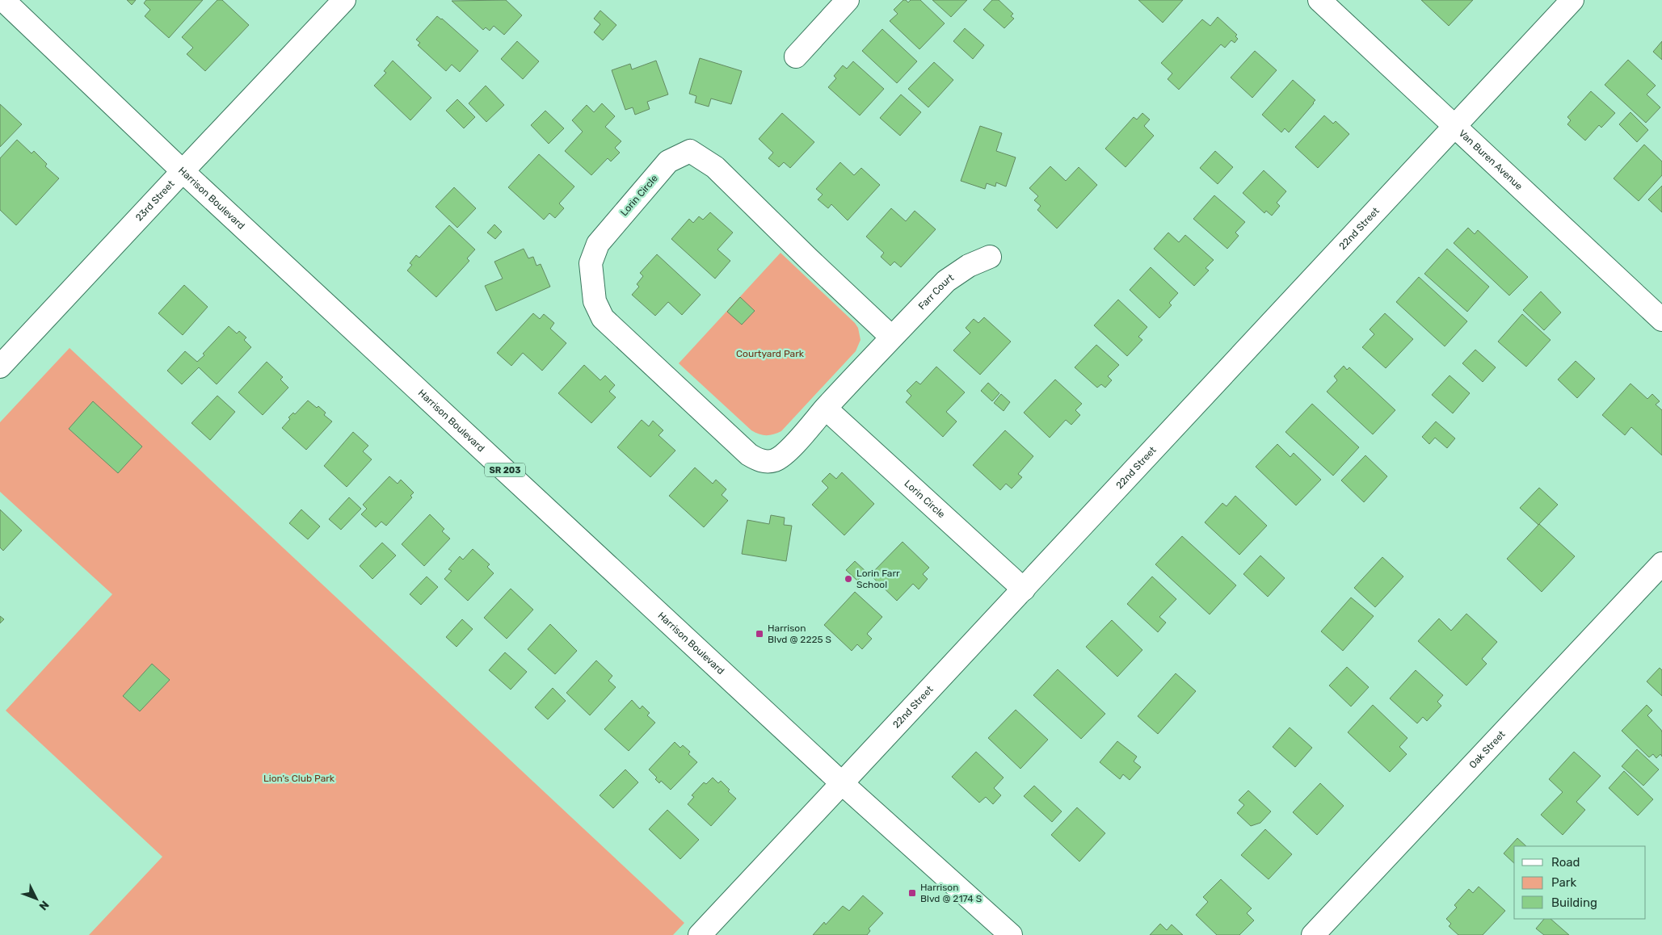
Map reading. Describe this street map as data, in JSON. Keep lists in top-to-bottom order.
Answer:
{
  "streets": {
    "street": [
      "Van Buren Avenue",
      "Lorin Circle",
      "Harrison Boulevard",
      "23rd Street",
      "22nd Street",
      "Farr Court",
      "SR 203",
      "Oak Street"
    ]
  },
  "crossings": [
    ["Van Buren Avenue", "22nd Street"],
    ["Lorin Circle", "22nd Street"],
    ["Lorin Circle", "Farr Court"],
    ["Harrison Boulevard", "23rd Street"],
    ["Harrison Boulevard", "22nd Street"]
  ],
  "parks": ["Courtyard Park", "Lion's Club Park"],
  "places": {
    "other": ["Lorin Farr School"],
    "transit": ["Harrison Blvd @ 2225 S", "Harrison Blvd @ 2174 S"]
  },
  "legend": ["Road", "Park", "Building"],
  "north": "bottom right"
}
